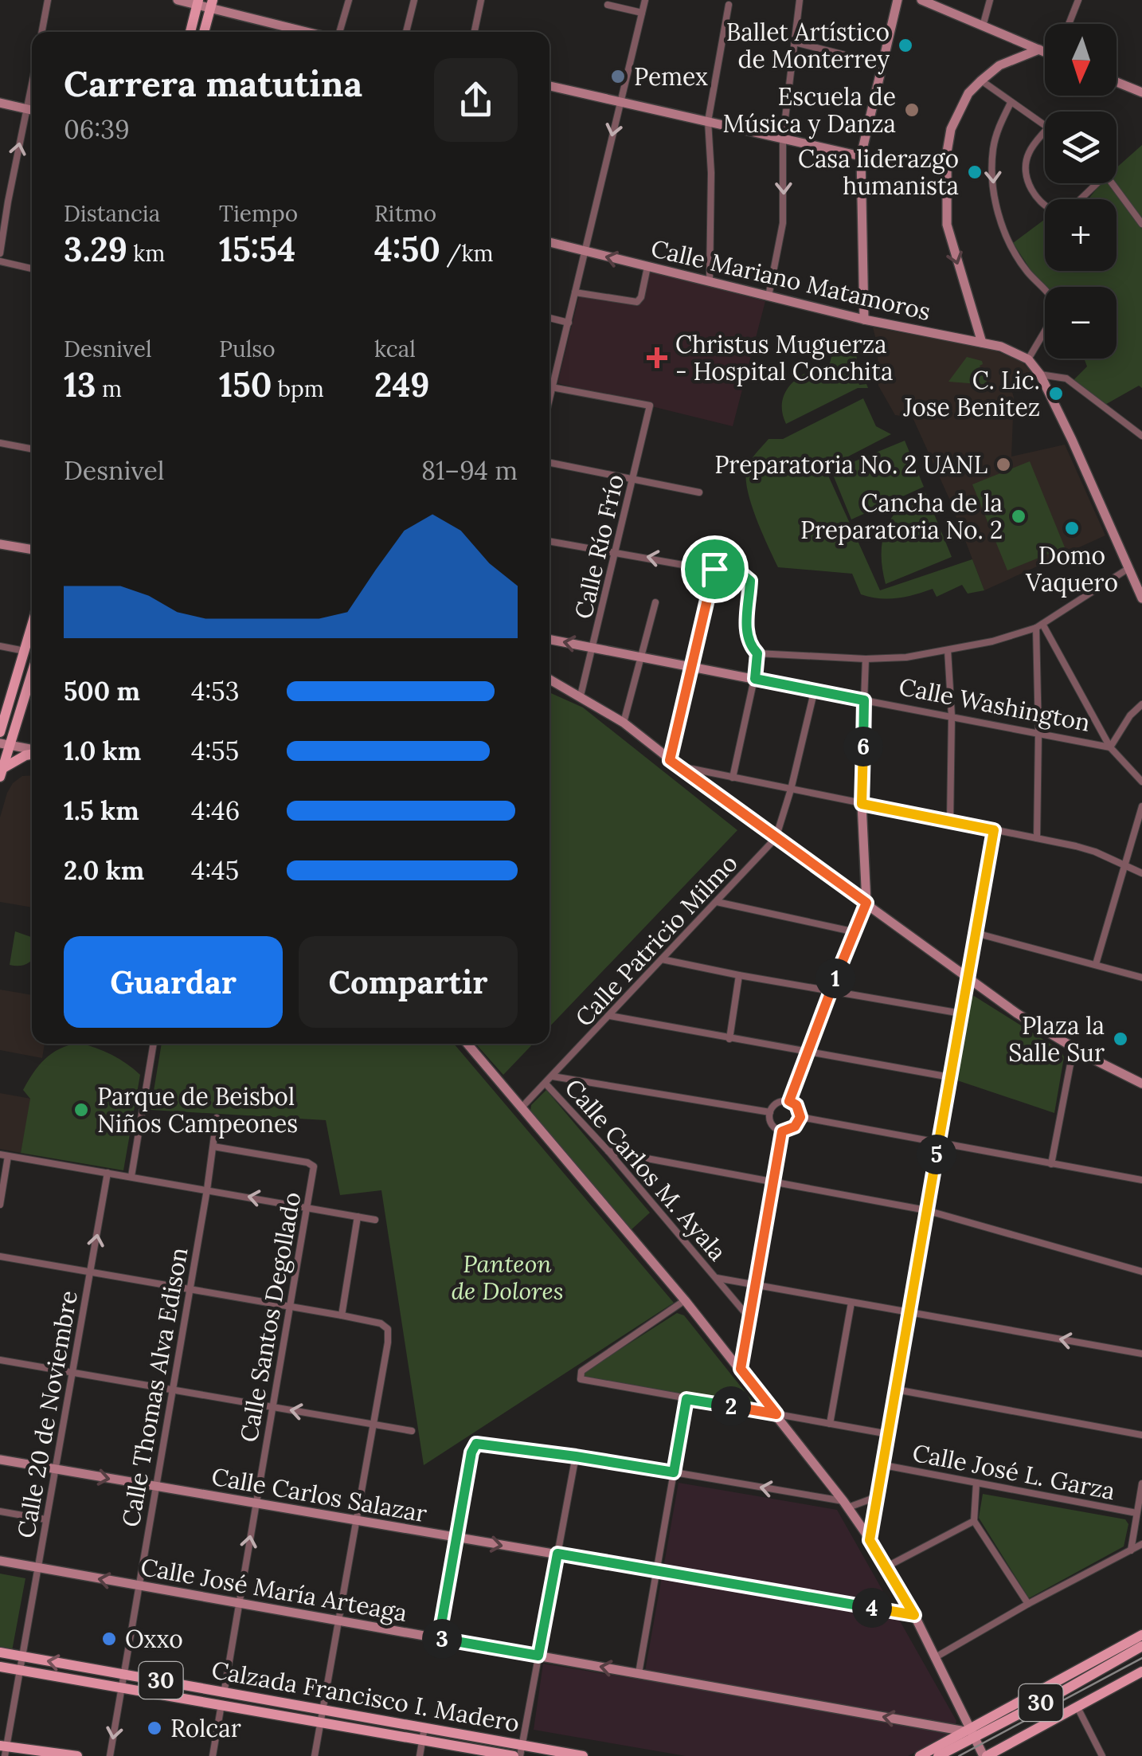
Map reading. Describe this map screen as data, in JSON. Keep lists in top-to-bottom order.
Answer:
{
  "streets": {
    "main road": ["30", "Calzada Francisco I. Madero"],
    "street": [
      "Calle Mariano Matamoros",
      "Calle Río Frío",
      "Calle Washington",
      "Calle Patricio Milmo",
      "Calle Carlos M. Ayala",
      "Calle Santos Degollado",
      "Calle Thomas Alva Edison",
      "Calle 20 de Noviembre",
      "Calle José L. Garza",
      "Calle Carlos Salazar",
      "Calle José María Arteaga"
    ]
  },
  "crossings": [
    ["Calle Río Frío", "Calle Washington"],
    ["Calle Washington", "Calle Patricio Milmo"],
    ["Calle Patricio Milmo", "Calle Carlos M. Ayala"],
    ["Calle Santos Degollado", "Calle Thomas Alva Edison"],
    ["Calle Santos Degollado", "Calle Carlos Salazar"],
    ["Calle Santos Degollado", "Calle José María Arteaga"],
    ["Calle Santos Degollado", "Calzada Francisco I. Madero"],
    ["Calle Thomas Alva Edison", "Calle Carlos Salazar"],
    ["Calle Thomas Alva Edison", "Calle José María Arteaga"],
    ["Calle Thomas Alva Edison", "Calzada Francisco I. Madero"],
    ["Calle 20 de Noviembre", "Calle Carlos Salazar"],
    ["Calle 20 de Noviembre", "Calle José María Arteaga"],
    ["Calle 20 de Noviembre", "Calzada Francisco I. Madero"],
    ["Calle José María Arteaga", "30"]
  ],
  "one_way": ["Calle José María Arteaga"],
  "parks": ["Panteon de Dolores"],
  "places": {
    "other": [
      "Ballet Artístico de Monterrey",
      "Pemex",
      "Escuela de Música y Danza",
      "Casa liderazgo humanista",
      "C. Lic. Jose Benitez",
      "Preparatoria No. 2 UANL",
      "Cancha de la Preparatoria No. 2",
      "Domo Vaquero",
      "Plaza la Salle Sur",
      "Parque de Beisbol Niños Campeones",
      "Oxxo",
      "Rolcar"
    ],
    "health": ["Christus Muguerza - Hospital Conchita"]
  },
  "north": "bottom",
  "page": {
    "map_buttons": ["+", "−"],
    "heading": ["Carrera matutina", "06:39"],
    "stats": [
      ["Distancia", "3.29 km"],
      ["Tiempo", "15:54"],
      ["Ritmo", "4:50 /km"],
      ["Desnivel", "13 m"],
      ["Pulso", "150 bpm"],
      ["kcal", "249"]
    ],
    "chart": ["Desnivel", "81–94 m"],
    "list": [
      {
        "name": "500 m",
        "note": "4:53"
      },
      {
        "name": "1.0 km",
        "note": "4:55"
      },
      {
        "name": "1.5 km",
        "note": "4:46"
      },
      {
        "name": "2.0 km",
        "note": "4:45"
      }
    ],
    "pins": [
      "6",
      "1",
      "5",
      "2",
      "4",
      "3"
    ],
    "buttons": ["Guardar", "Compartir"]
  }
}
